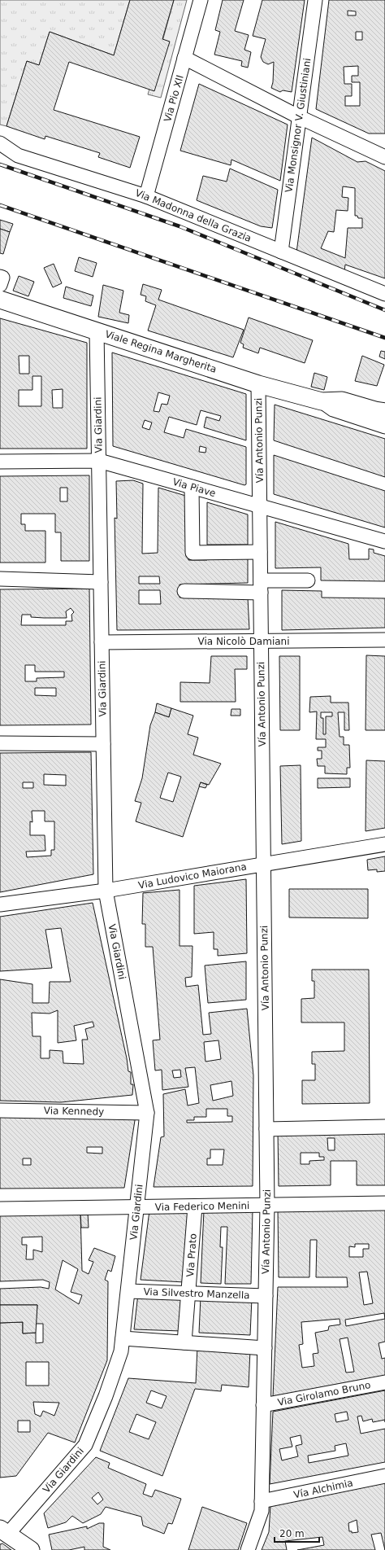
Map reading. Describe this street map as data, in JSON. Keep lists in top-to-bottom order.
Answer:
{
  "streets": {
    "street": [
      "Via Pio XII",
      "Via Monsignor V. Giustiniani",
      "Via Madonna della Grazia",
      "Viale Regina Margherita",
      "Via Giardini",
      "Vía Antonio Punzi",
      "Via Piave",
      "Via Nicolò Damiani",
      "Via Ludovico Maiorana",
      "Via Kennedy",
      "Via Federico Menini",
      "Via Prato",
      "Via Silvestro Manzella",
      "Via Girolamo Bruno",
      "Vía Alchimia"
    ]
  },
  "crossings": [
    ["Via Pio XII", "Via Madonna della Grazia"],
    ["Via Monsignor V. Giustiniani", "Via Madonna della Grazia"],
    ["Viale Regina Margherita", "Via Giardini"],
    ["Viale Regina Margherita", "Vía Antonio Punzi"],
    ["Via Giardini", "Via Piave"],
    ["Via Giardini", "Via Nicolò Damiani"],
    ["Via Giardini", "Via Ludovico Maiorana"],
    ["Via Giardini", "Via Kennedy"],
    ["Via Giardini", "Via Federico Menini"],
    ["Via Giardini", "Via Silvestro Manzella"],
    ["Vía Antonio Punzi", "Via Piave"],
    ["Vía Antonio Punzi", "Via Nicolò Damiani"],
    ["Vía Antonio Punzi", "Via Ludovico Maiorana"],
    ["Vía Antonio Punzi", "Via Federico Menini"],
    ["Vía Antonio Punzi", "Via Silvestro Manzella"],
    ["Vía Antonio Punzi", "Via Girolamo Bruno"],
    ["Vía Antonio Punzi", "Vía Alchimia"],
    ["Via Federico Menini", "Via Prato"],
    ["Via Prato", "Via Silvestro Manzella"]
  ],
  "scale_bar": "20 m"
}
